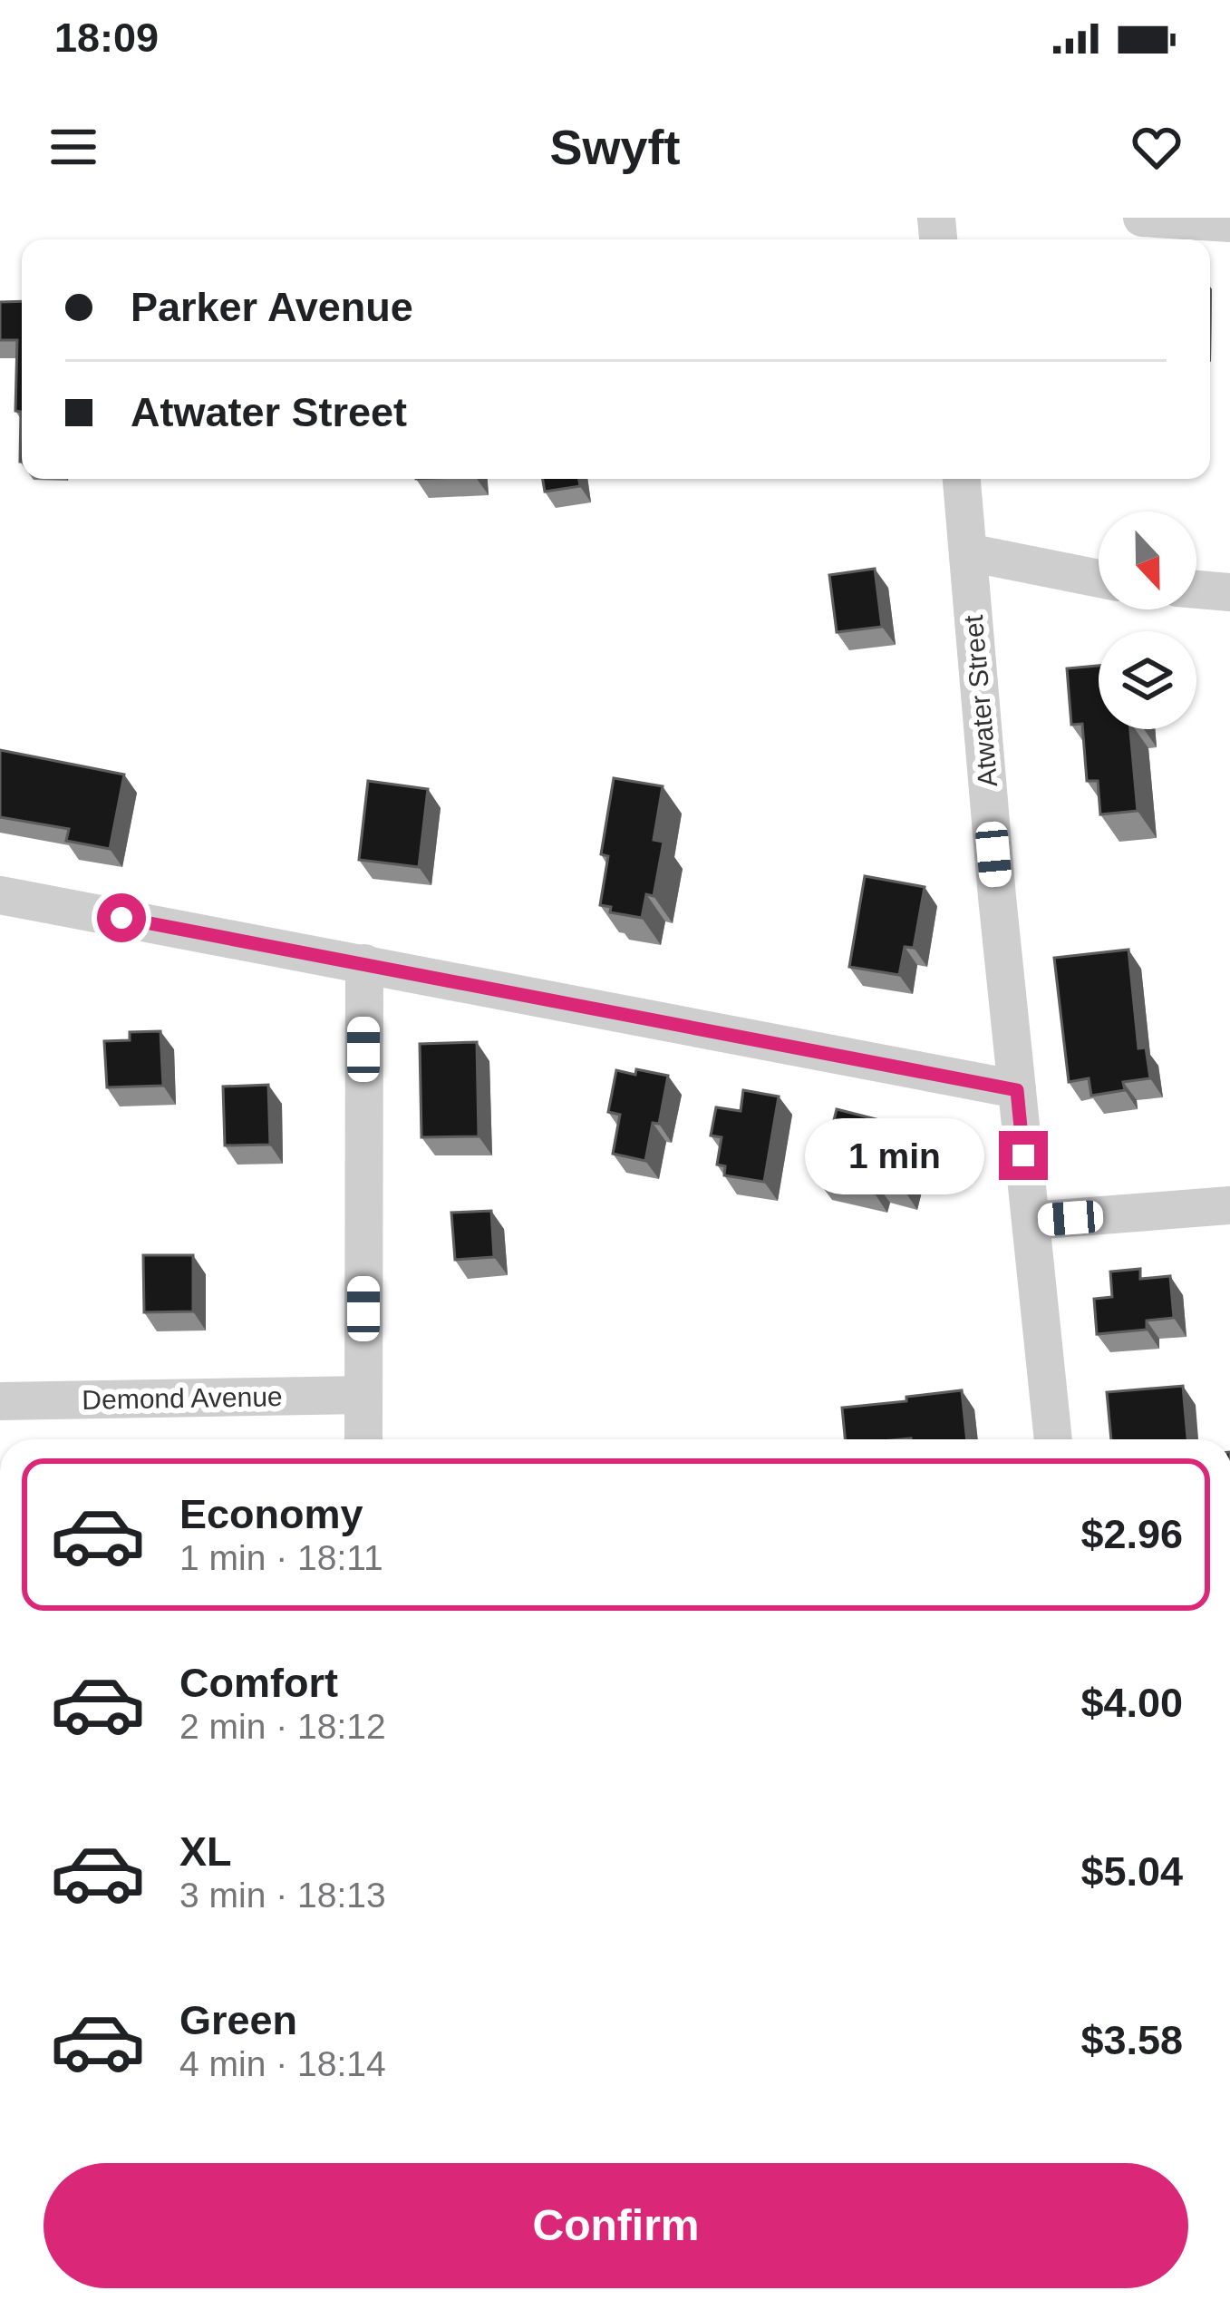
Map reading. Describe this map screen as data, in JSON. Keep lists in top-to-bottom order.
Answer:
{
  "streets": {
    "street": ["Atwater Street", "Demond Avenue"]
  },
  "north": "bottom",
  "page": {
    "status": "18:09",
    "header": "Swyft",
    "banner": ["Parker Avenue", "Atwater Street"],
    "bubble": "1 min",
    "list": [
      {
        "name": "Economy",
        "note": "1 min · 18:11",
        "value": "$2.96"
      },
      {
        "name": "Comfort",
        "note": "2 min · 18:12",
        "value": "$4.00"
      },
      {
        "name": "XL",
        "note": "3 min · 18:13",
        "value": "$5.04"
      },
      {
        "name": "Green",
        "note": "4 min · 18:14",
        "value": "$3.58"
      }
    ],
    "buttons": "Confirm"
  }
}
